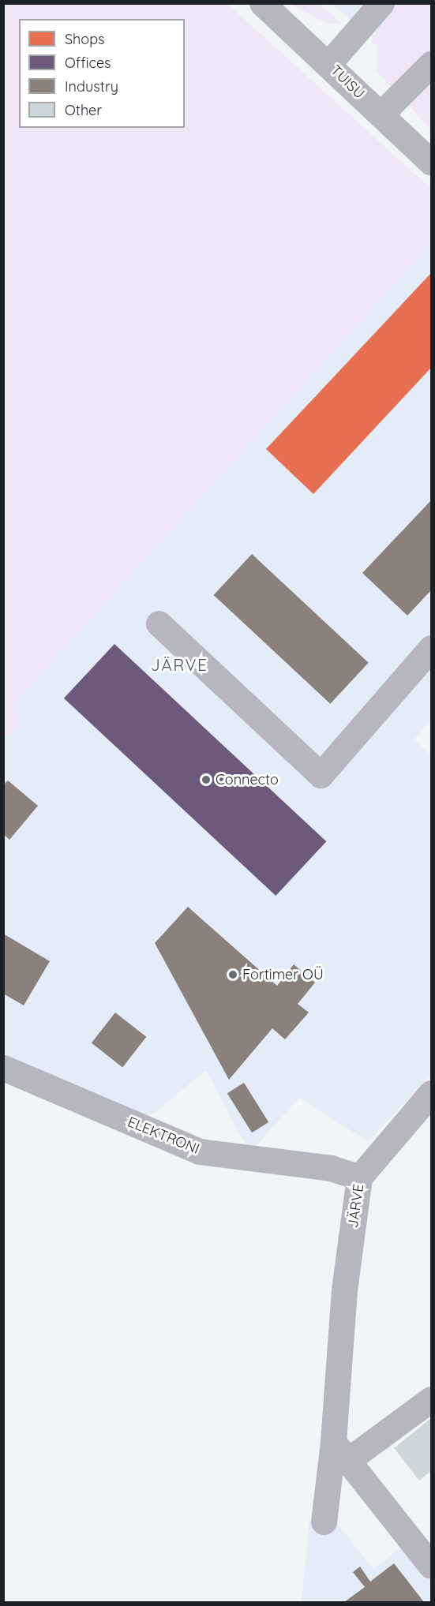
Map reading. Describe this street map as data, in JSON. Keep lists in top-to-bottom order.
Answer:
{
  "streets": {
    "street": ["TUISU", "ELEKTRONI", "JÄRVE"]
  },
  "crossings": [
    ["ELEKTRONI", "JÄRVE"]
  ],
  "districts": ["JÄRVE"],
  "places": ["Connecto", "Fortimer OÜ"],
  "legend": [
    "Shops",
    "Offices",
    "Industry",
    "Other"
  ]
}
